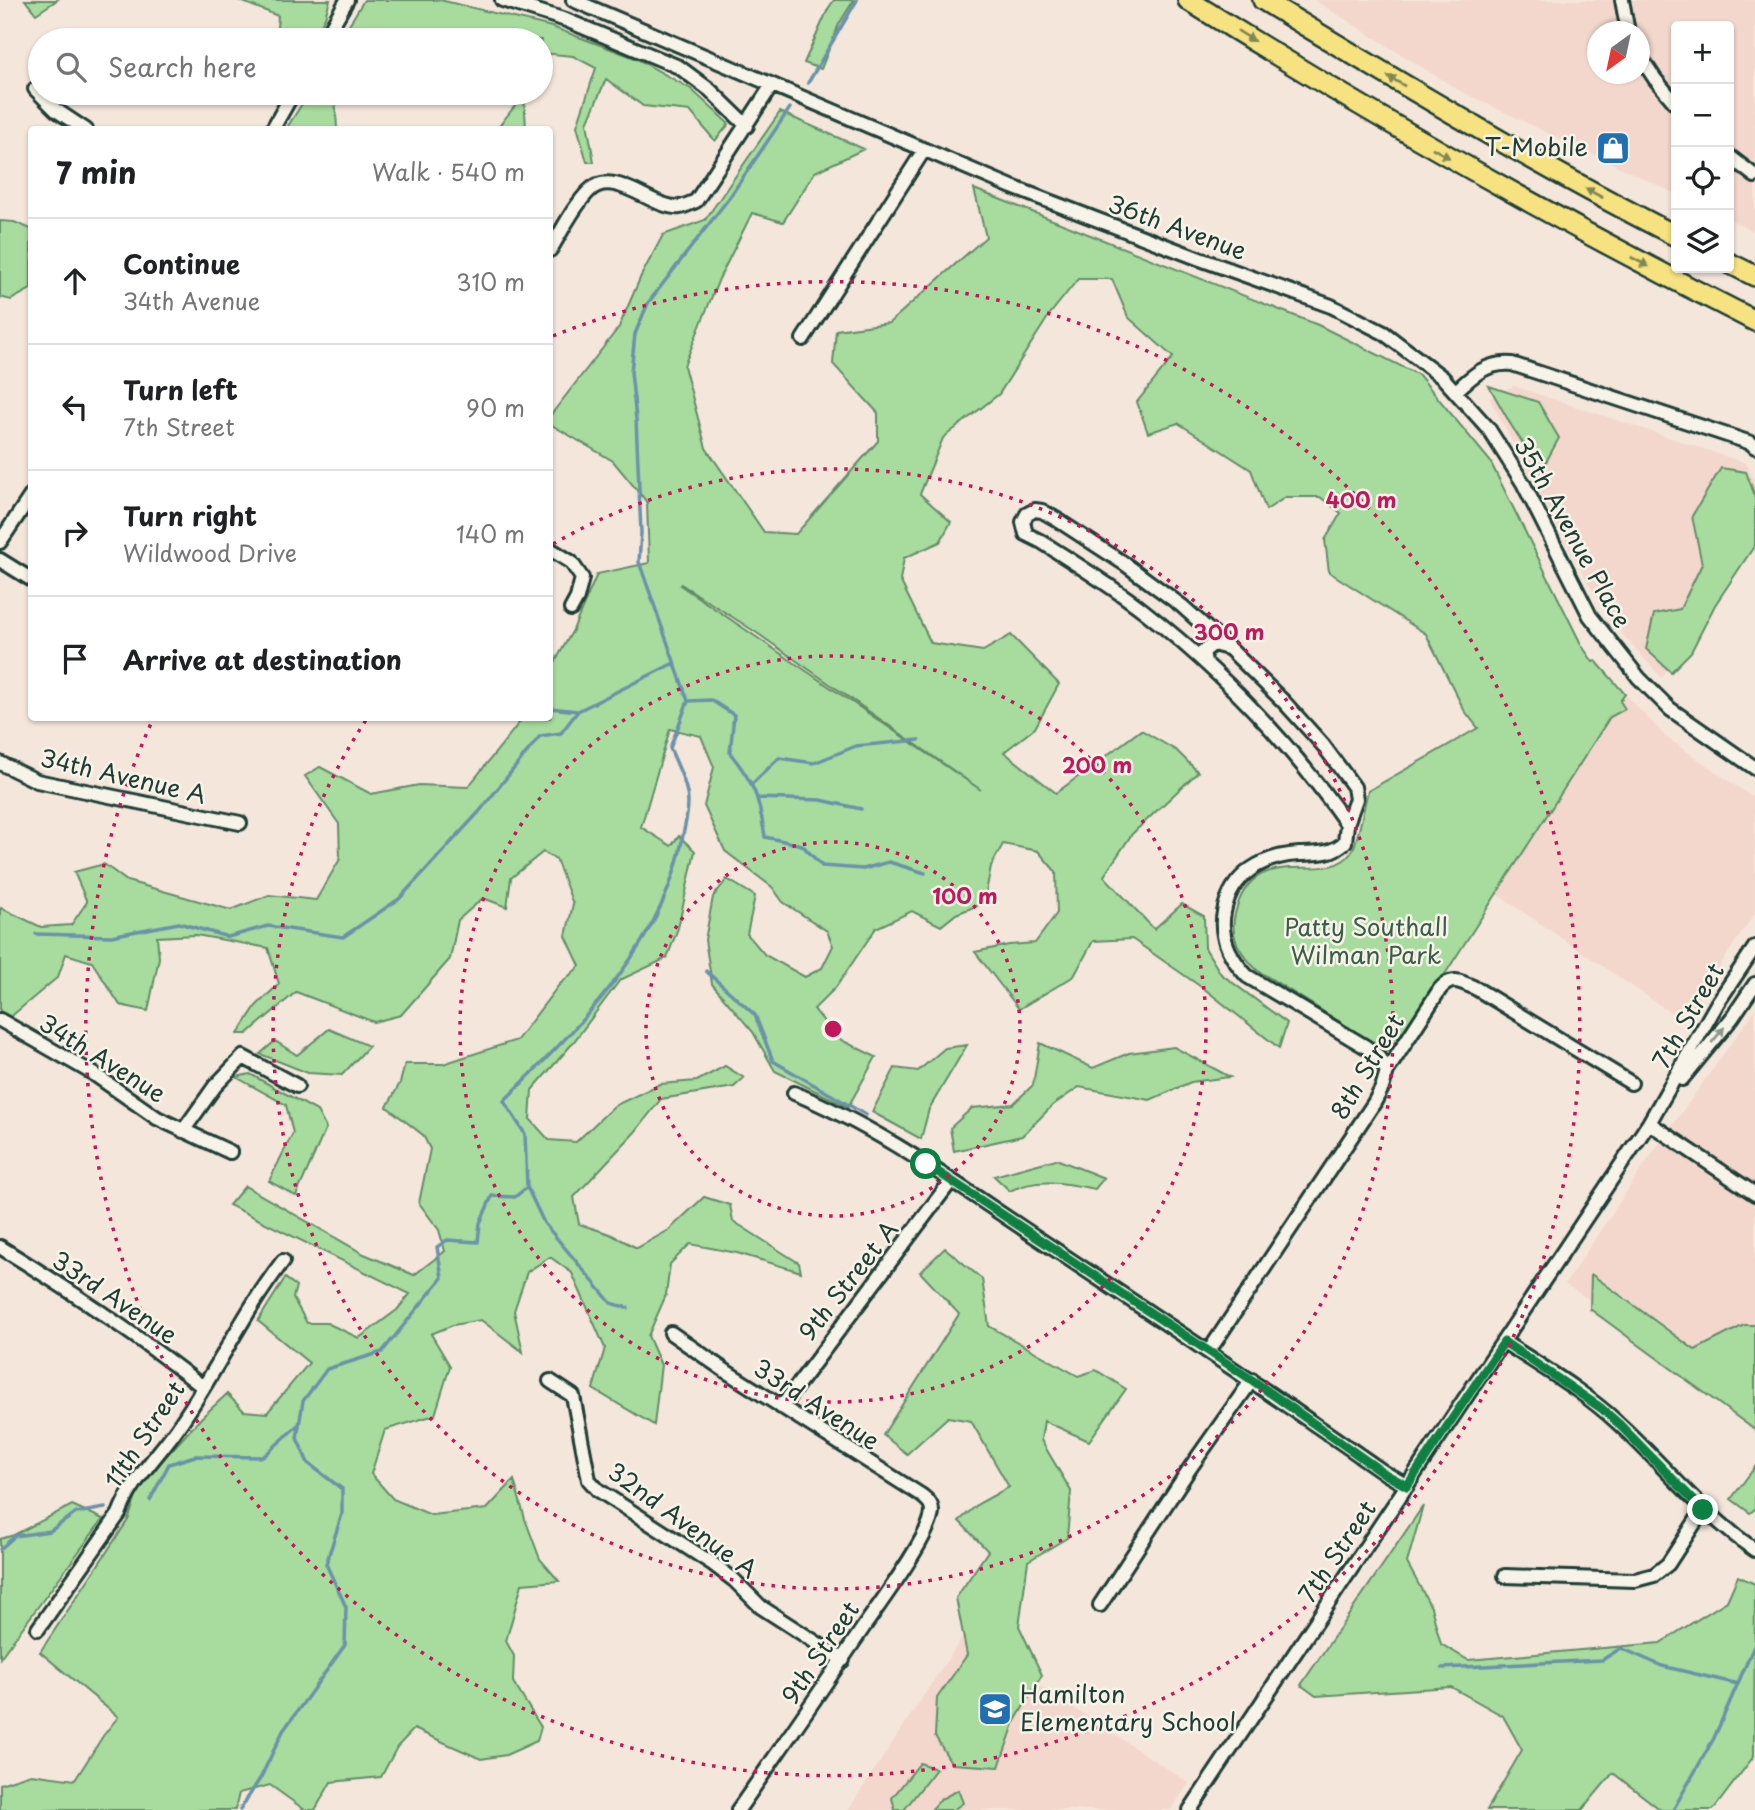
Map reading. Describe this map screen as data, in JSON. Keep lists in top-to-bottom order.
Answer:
{
  "streets": {
    "street": [
      "36th Avenue",
      "35th Avenue Place",
      "34th Avenue A",
      "7th Street",
      "34th Avenue",
      "8th Street",
      "9th Street A",
      "33rd Avenue",
      "11th Street",
      "32nd Avenue A",
      "9th Street"
    ]
  },
  "crossings": [
    ["36th Avenue", "35th Avenue Place"],
    ["9th Street A", "33rd Avenue"],
    ["33rd Avenue", "11th Street"],
    ["33rd Avenue", "9th Street"],
    ["32nd Avenue A", "9th Street"]
  ],
  "parks": ["Patty Southall Wilman Park"],
  "places": {
    "shop": ["T-Mobile"],
    "school or university": ["Hamilton Elementary School"]
  },
  "north": "bottom left",
  "page": {
    "map_buttons": ["+", "−"],
    "search": "Search here",
    "heading": ["7 min", "Walk · 540 m"],
    "list": [
      ["Continue", "34th Avenue", "310 m"],
      ["Turn left", "7th Street", "90 m"],
      ["Turn right", "Wildwood Drive", "140 m"],
      "Arrive at destination"
    ]
  },
  "rings": [
    "400 m",
    "300 m",
    "200 m",
    "100 m"
  ]
}
